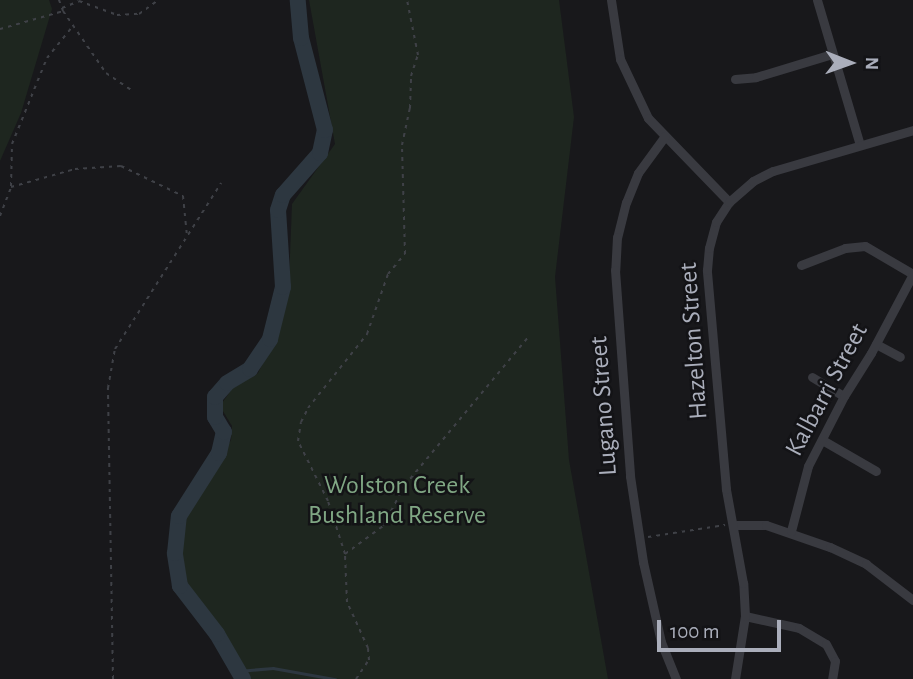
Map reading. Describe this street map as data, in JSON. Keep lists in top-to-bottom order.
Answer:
{
  "streets": {
    "street": ["Hazelton Street", "Kalbarri Street", "Lugano Street"]
  },
  "parks": ["Wolston Creek Bushland Reserve"],
  "scale_bar": "100 m",
  "north": "right"
}
